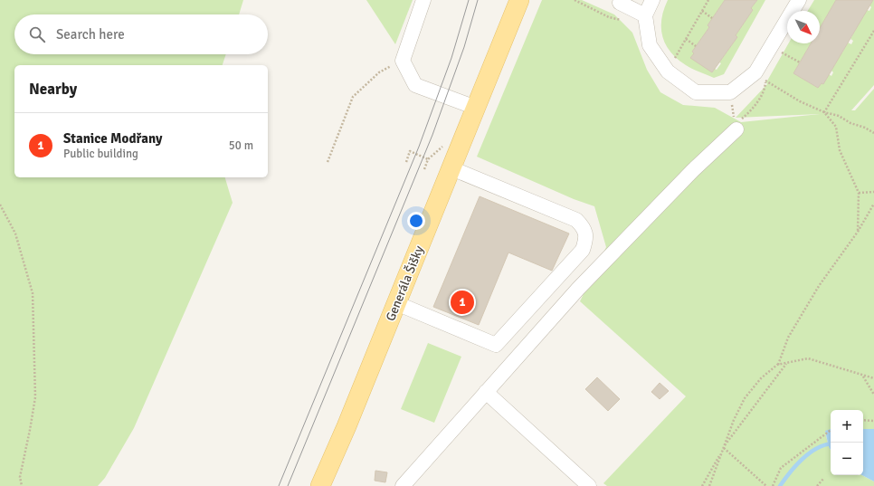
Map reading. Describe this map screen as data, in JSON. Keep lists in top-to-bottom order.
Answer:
{
  "streets": {
    "main road": ["Generála Šišky"]
  },
  "north": "bottom right",
  "page": {
    "search": "Search here",
    "heading": "Nearby",
    "list": [
      {
        "mark": "1",
        "name": "Stanice Modřany",
        "note": "Public building",
        "value": "50 m"
      }
    ],
    "pins": "1",
    "map_buttons": ["+", "−"]
  }
}
